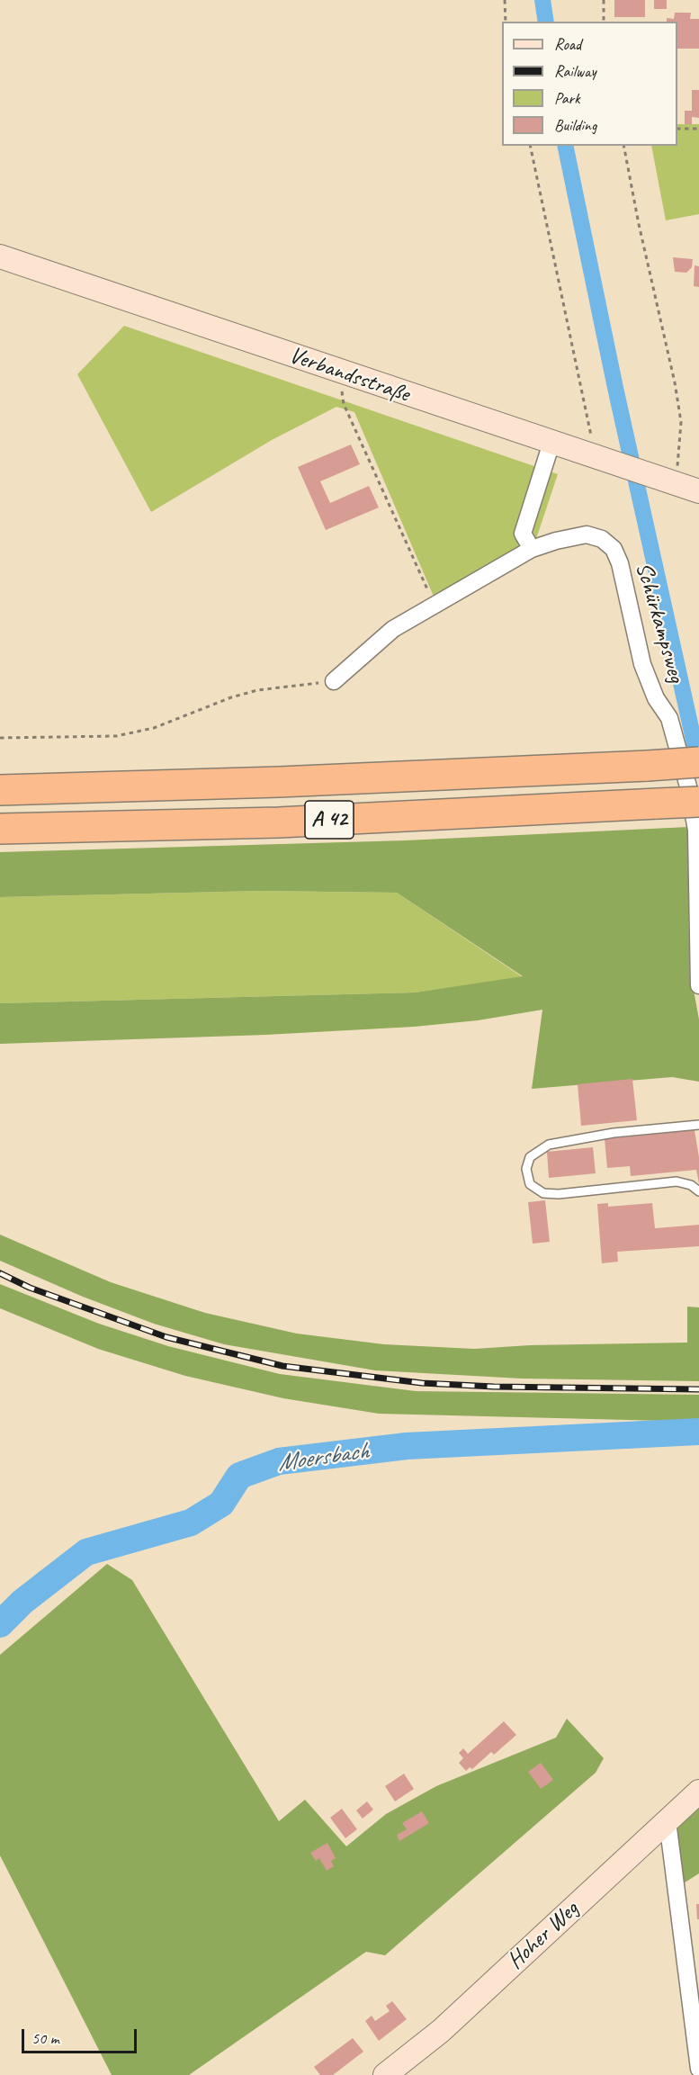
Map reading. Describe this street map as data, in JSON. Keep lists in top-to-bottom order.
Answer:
{
  "streets": {
    "highway": ["A 42"],
    "main road": ["Verbandsstraße", "Hoher Weg"],
    "street": ["Schürkampsweg"]
  },
  "water": ["Moersbach"],
  "legend": [
    "Road",
    "Railway",
    "Park",
    "Building"
  ],
  "scale_bar": "50 m"
}
